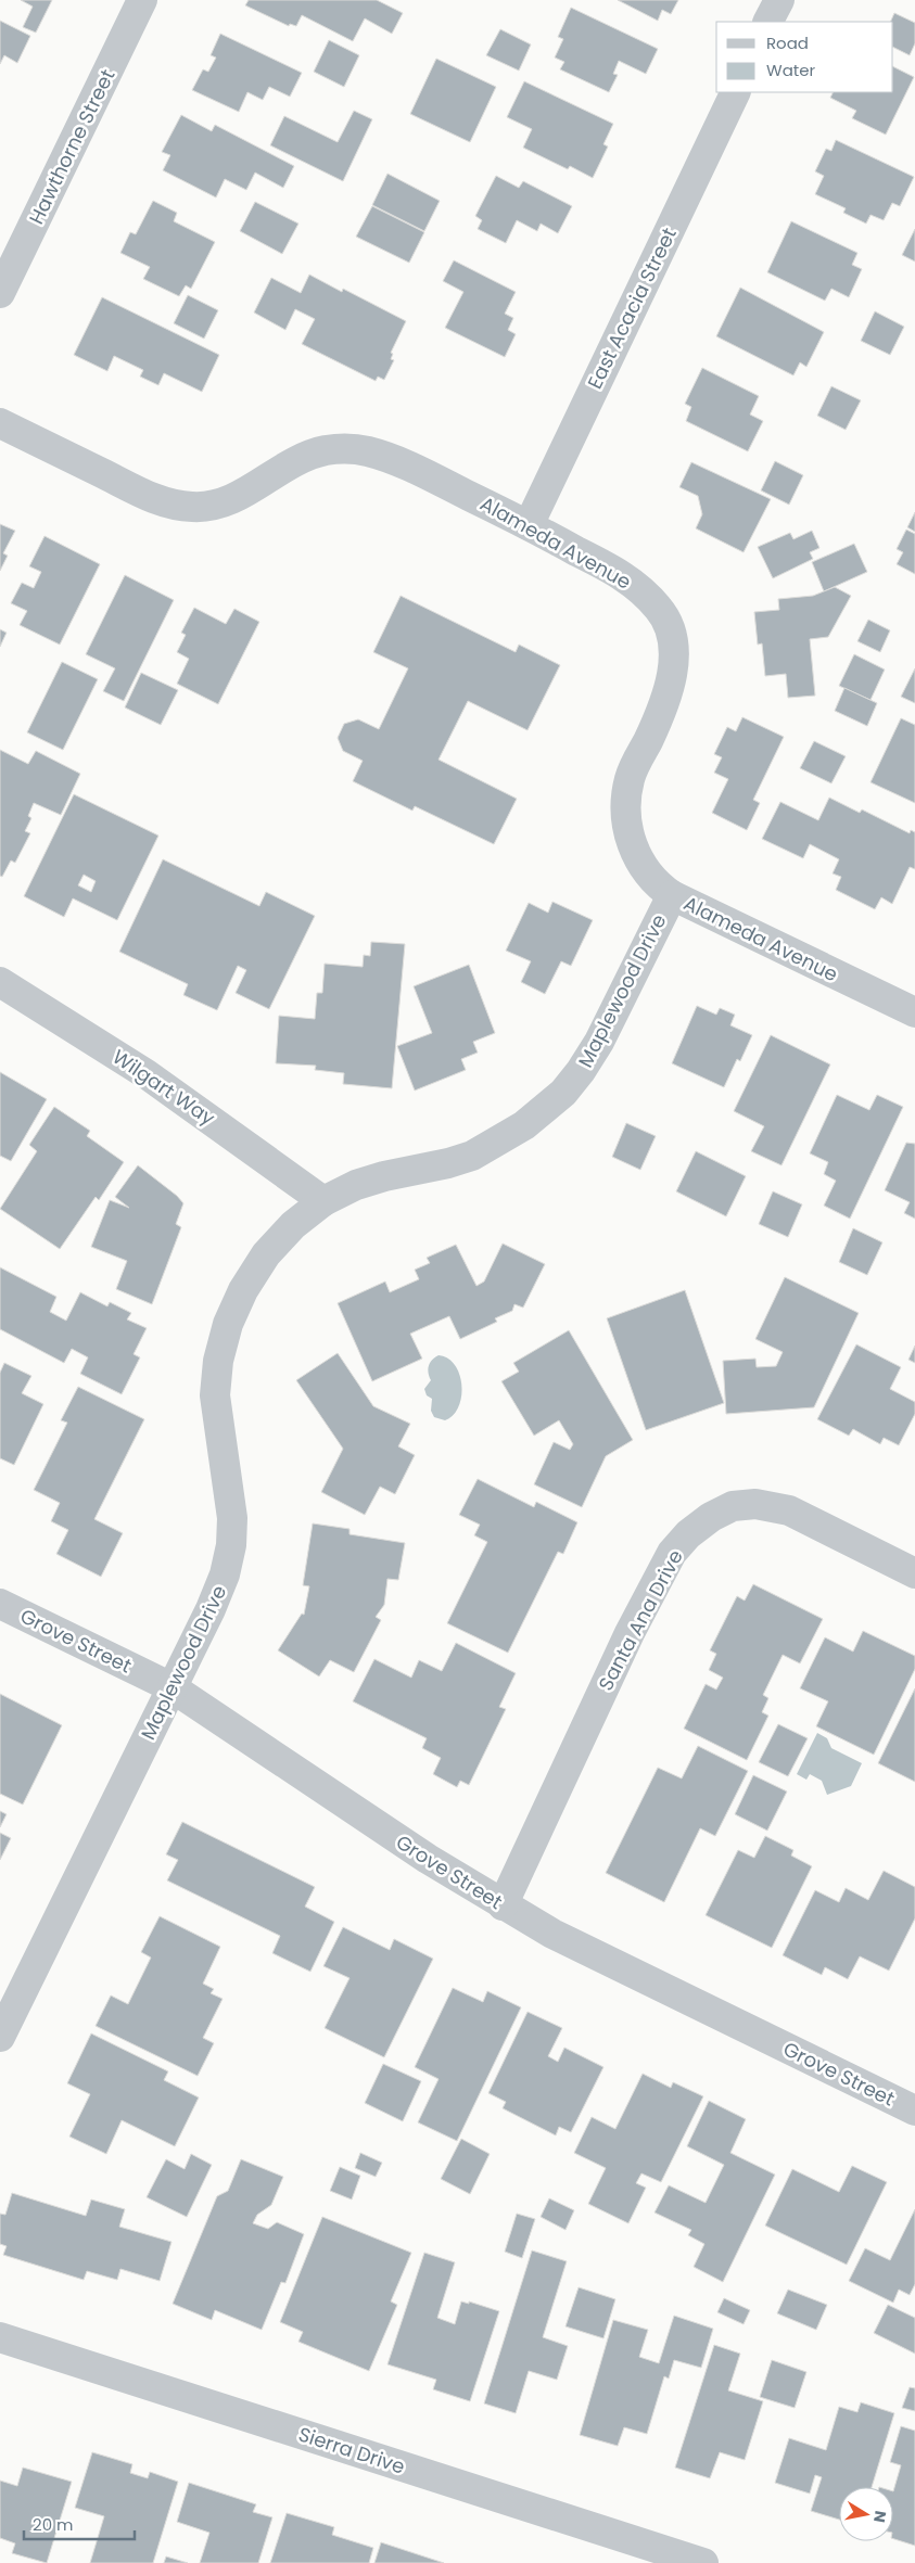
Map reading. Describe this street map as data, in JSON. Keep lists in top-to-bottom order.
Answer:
{
  "streets": {
    "street": [
      "Hawthorne Street",
      "East Acacia Street",
      "Alameda Avenue",
      "Maplewood Drive",
      "Wilgart Way",
      "Santa Ana Drive",
      "Grove Street",
      "Sierra Drive"
    ]
  },
  "crossings": [
    ["East Acacia Street", "Alameda Avenue"],
    ["Alameda Avenue", "Maplewood Drive"],
    ["Maplewood Drive", "Wilgart Way"],
    ["Maplewood Drive", "Grove Street"],
    ["Santa Ana Drive", "Grove Street"]
  ],
  "legend": ["Road", "Water"],
  "scale_bar": "20 m",
  "north": "right"
}
